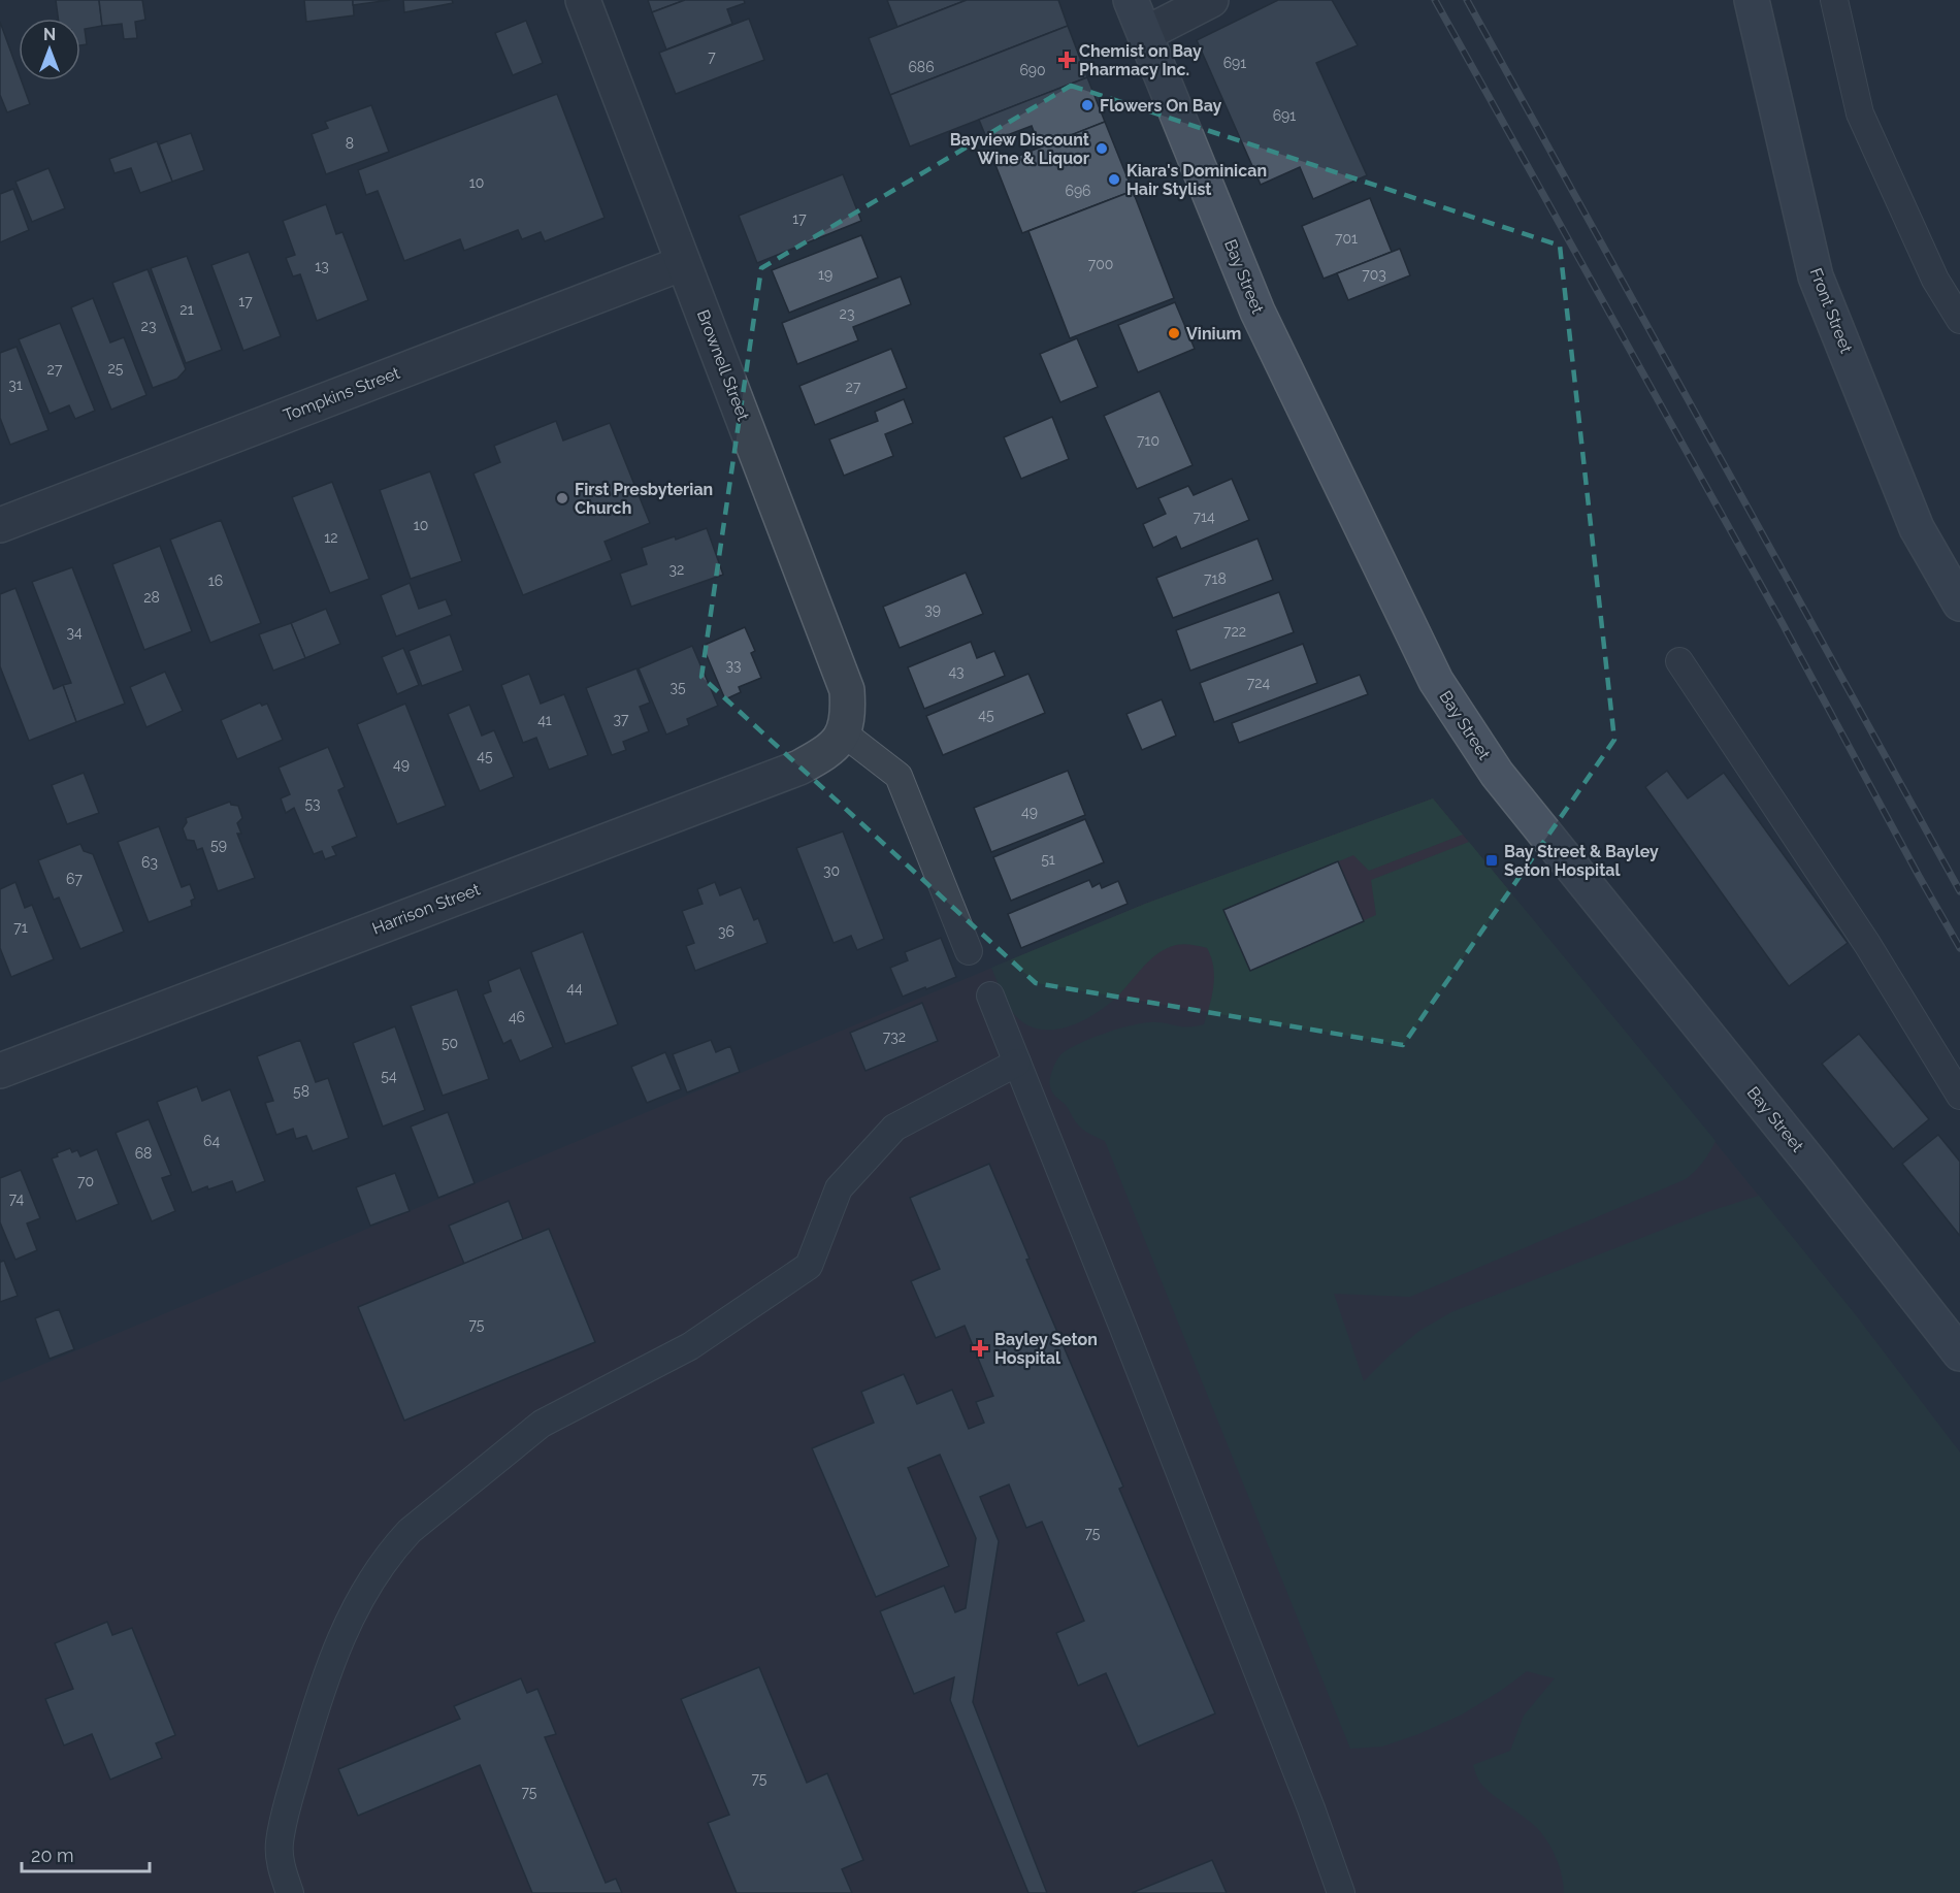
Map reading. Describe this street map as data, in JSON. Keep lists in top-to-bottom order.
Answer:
{
  "streets": {
    "main road": ["Bay Street", "Front Street"],
    "street": ["Brownell Street", "Tompkins Street", "Harrison Street"]
  },
  "crossings": [
    ["Brownell Street", "Tompkins Street"],
    ["Brownell Street", "Harrison Street"]
  ],
  "places": {
    "health": ["Chemist on Bay Pharmacy Inc.", "Bayley Seton Hospital"],
    "other": [
      "Flowers On Bay",
      "Bayview Discount Wine & Liquor",
      "Kiara's Dominican Hair Stylist",
      "Vinium",
      "First Presbyterian Church"
    ],
    "transit": ["Bay Street & Bayley Seton Hospital"]
  },
  "house_numbers": [
    "7",
    "691",
    "686",
    "690",
    "691",
    "8",
    "10",
    "696",
    "17",
    "701",
    "700",
    "13",
    "19",
    "703",
    "17",
    "21",
    "23",
    "23",
    "25",
    "27",
    "31",
    "27",
    "710",
    "714",
    "10",
    "12",
    "32",
    "718",
    "16",
    "28",
    "39",
    "722",
    "34",
    "33",
    "43",
    "724",
    "35",
    "45",
    "37",
    "41",
    "45",
    "49",
    "53",
    "49",
    "59",
    "51",
    "63",
    "30",
    "67",
    "71",
    "36",
    "44",
    "46",
    "732",
    "50",
    "54",
    "58",
    "64",
    "68",
    "70",
    "74",
    "75",
    "75",
    "75",
    "75"
  ],
  "scale_bar": "20 m",
  "north": "top"
}
